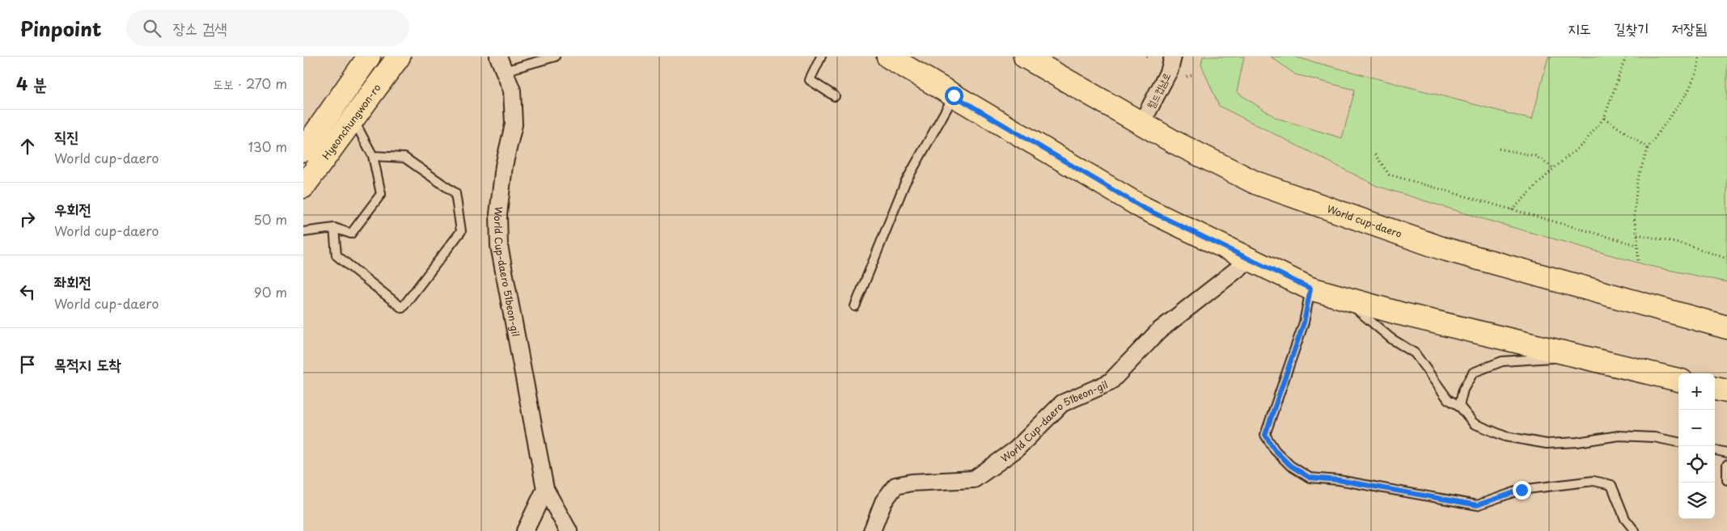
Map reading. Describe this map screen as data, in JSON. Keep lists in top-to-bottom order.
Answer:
{
  "streets": {
    "main road": ["Hyeonchungwon-ro", "World cup-daero"],
    "street": ["월드컵남로", "World Cup-daero 51beon-gil"]
  },
  "crossings": [
    ["월드컵남로", "World cup-daero"]
  ],
  "page": {
    "header": "Pinpoint",
    "search": "장소 검색",
    "nav": ["지도", "길찾기", "저장됨"],
    "heading": ["4 분", "도보 · 270 m"],
    "list": [
      ["직진", "World cup-daero", "130 m"],
      ["우회전", "World cup-daero", "50 m"],
      ["좌회전", "World cup-daero", "90 m"],
      "목적지 도착"
    ],
    "map_buttons": ["+", "−"]
  }
}
